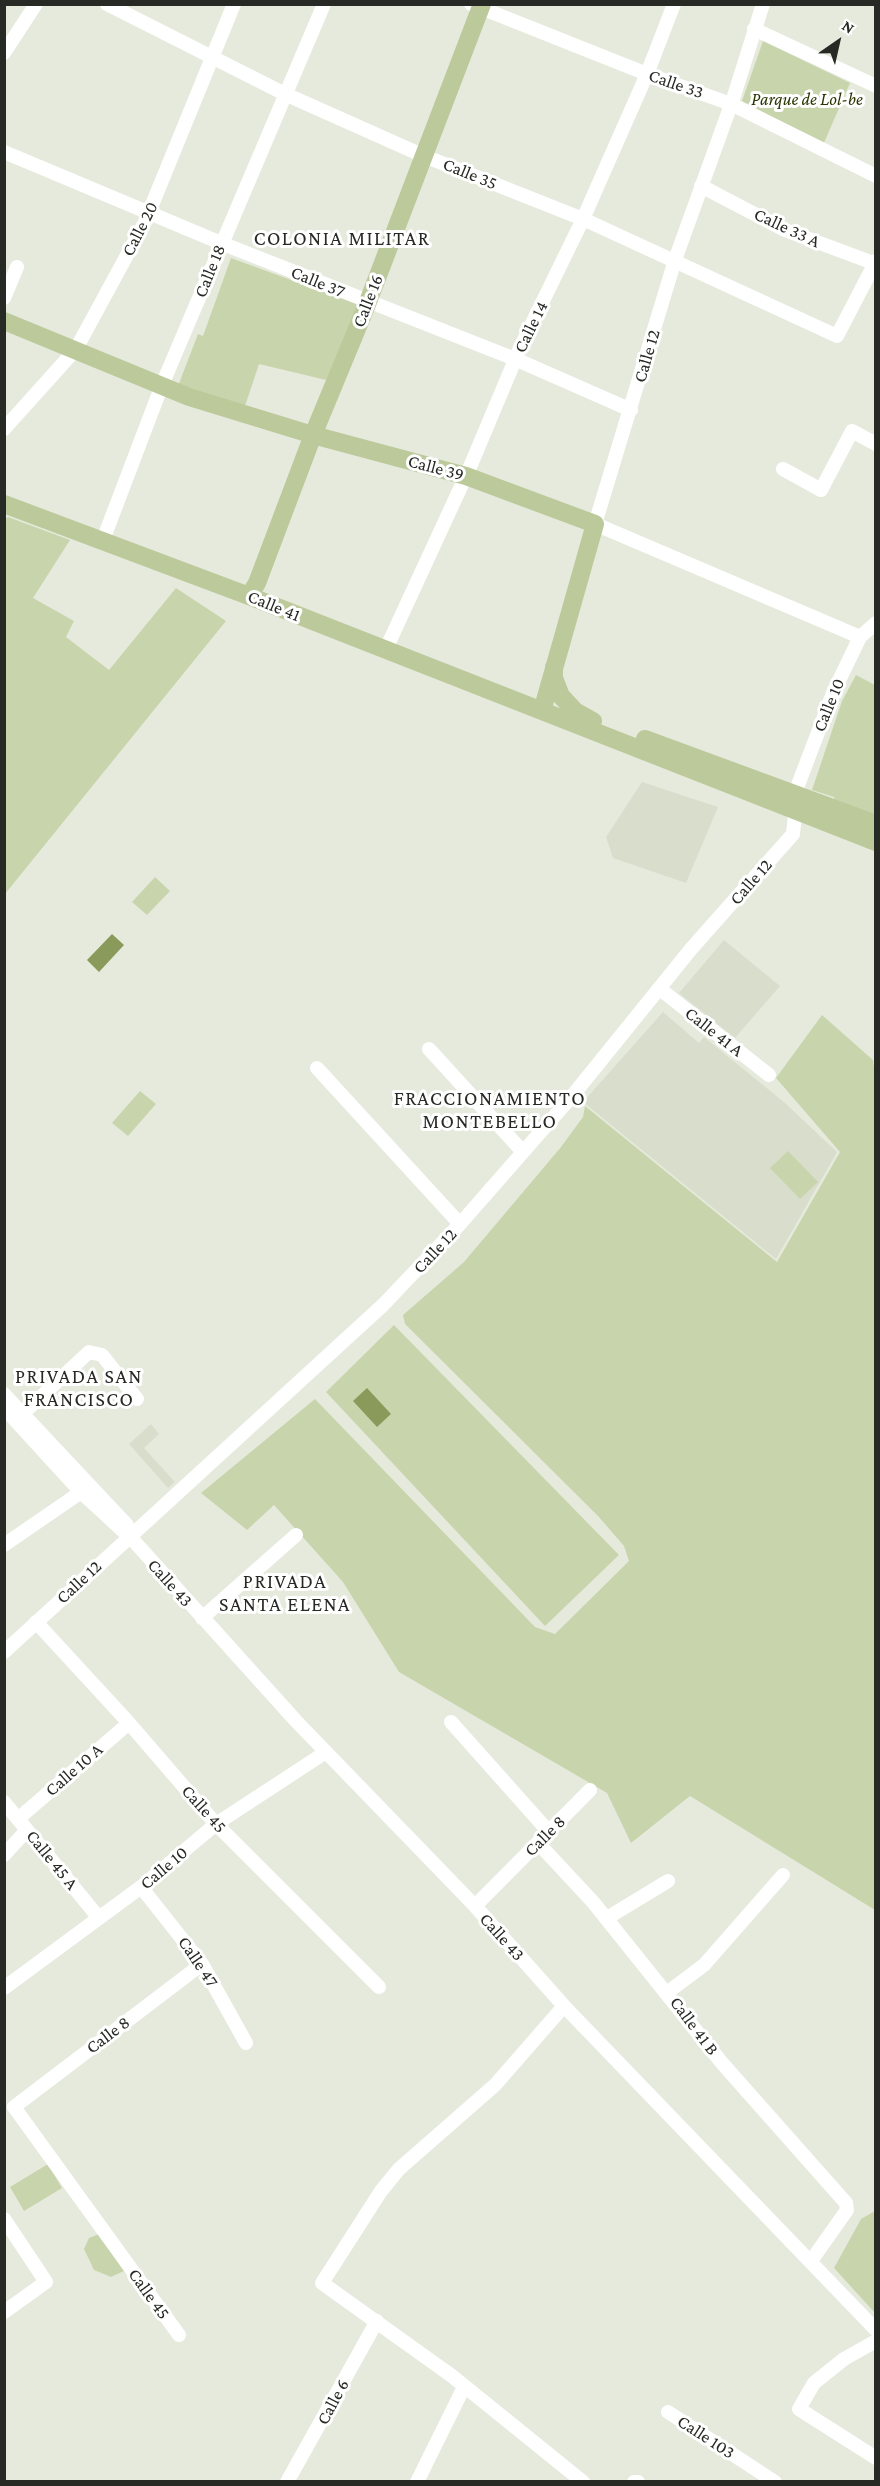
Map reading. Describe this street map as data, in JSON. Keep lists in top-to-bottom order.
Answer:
{
  "streets": {
    "main road": [
      "Calle 16",
      "Calle 12",
      "Calle 39",
      "Calle 41"
    ],
    "street": [
      "Calle 33",
      "Calle 35",
      "Calle 33 A",
      "Calle 20",
      "Calle 18",
      "Calle 37",
      "Calle 14",
      "Calle 10",
      "Calle 41 A",
      "Calle 43",
      "Calle 10 A",
      "Calle 45",
      "Calle 8",
      "Calle 45 A",
      "Calle 47",
      "Calle 41 B",
      "Calle 6",
      "Calle 103"
    ]
  },
  "crossings": [
    ["Calle 33", "Calle 16"],
    ["Calle 33", "Calle 14"],
    ["Calle 33", "Calle 12"],
    ["Calle 35", "Calle 33 A"],
    ["Calle 35", "Calle 20"],
    ["Calle 35", "Calle 18"],
    ["Calle 35", "Calle 16"],
    ["Calle 35", "Calle 14"],
    ["Calle 35", "Calle 12"],
    ["Calle 33 A", "Calle 12"],
    ["Calle 20", "Calle 37"],
    ["Calle 20", "Calle 39"],
    ["Calle 18", "Calle 37"],
    ["Calle 18", "Calle 39"],
    ["Calle 18", "Calle 41"],
    ["Calle 37", "Calle 16"],
    ["Calle 37", "Calle 14"],
    ["Calle 37", "Calle 12"],
    ["Calle 16", "Calle 39"],
    ["Calle 16", "Calle 41"],
    ["Calle 14", "Calle 39"],
    ["Calle 14", "Calle 41"],
    ["Calle 12", "Calle 39"],
    ["Calle 12", "Calle 41"],
    ["Calle 12", "Calle 10"],
    ["Calle 12", "Calle 41 A"],
    ["Calle 12", "Calle 43"],
    ["Calle 12", "Calle 45"],
    ["Calle 39", "Calle 10"],
    ["Calle 41", "Calle 10"],
    ["Calle 10", "Calle 43"],
    ["Calle 10", "Calle 45"],
    ["Calle 10", "Calle 45 A"],
    ["Calle 10", "Calle 47"],
    ["Calle 43", "Calle 8"],
    ["Calle 43", "Calle 41 B"],
    ["Calle 10 A", "Calle 45"],
    ["Calle 10 A", "Calle 45 A"],
    ["Calle 45", "Calle 8"],
    ["Calle 8", "Calle 47"],
    ["Calle 8", "Calle 41 B"]
  ],
  "districts": [
    "COLONIA MILITAR",
    "FRACCIONAMIENTO MONTEBELLO",
    "PRIVADA SAN FRANCISCO",
    "PRIVADA SANTA ELENA"
  ],
  "parks": ["Parque de Lol-be"],
  "north": "top right"
}
